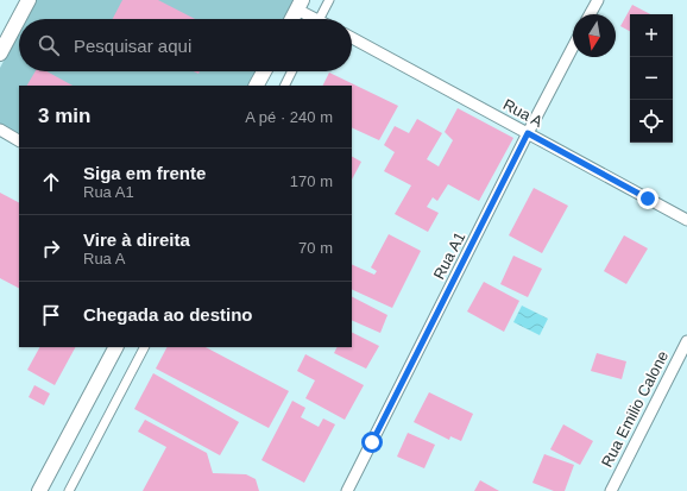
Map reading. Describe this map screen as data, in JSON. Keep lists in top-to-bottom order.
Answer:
{
  "streets": {
    "street": ["Rua A", "Rua A1", "Rua Emilio Calone"]
  },
  "crossings": [
    ["Rua A", "Rua A1"]
  ],
  "north": "bottom",
  "page": {
    "map_buttons": ["+", "−"],
    "search": "Pesquisar aqui",
    "heading": ["3 min", "A pé · 240 m"],
    "list": [
      ["Siga em frente", "Rua A1", "170 m"],
      ["Vire à direita", "Rua A", "70 m"],
      "Chegada ao destino"
    ]
  }
}
